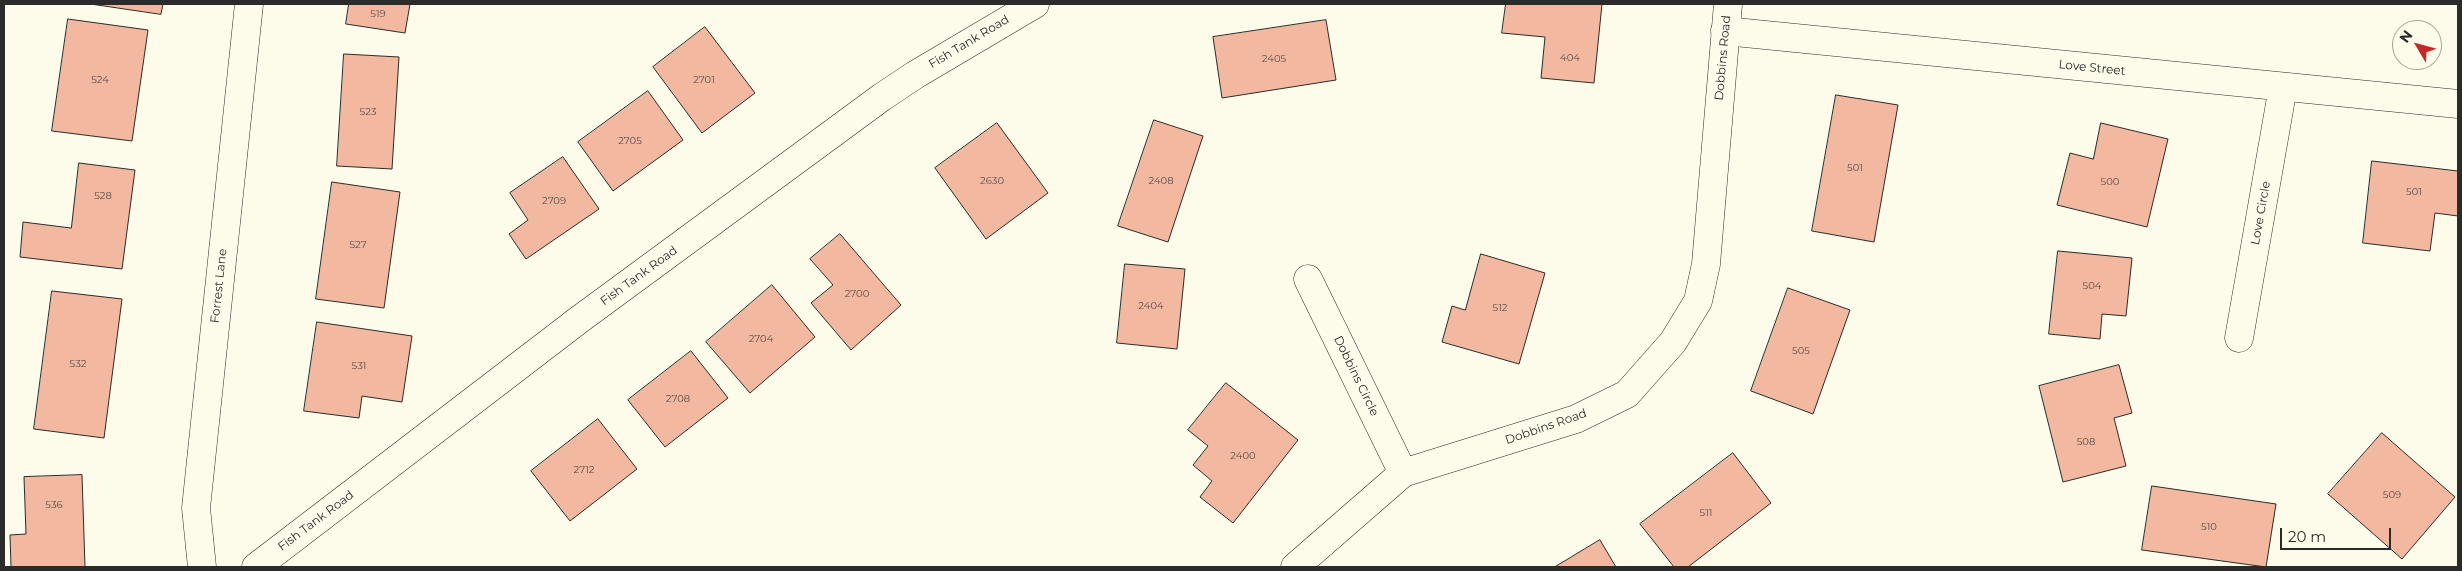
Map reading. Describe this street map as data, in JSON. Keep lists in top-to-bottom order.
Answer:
{
  "streets": {
    "street": [
      "Fish Tank Road",
      "Dobbins Road",
      "Love Street",
      "Love Circle",
      "Forrest Lane",
      "Dobbins Circle"
    ]
  },
  "crossings": [
    ["Dobbins Road", "Love Street"],
    ["Dobbins Road", "Dobbins Circle"],
    ["Love Street", "Love Circle"]
  ],
  "house_numbers": [
    "519",
    "404",
    "2405",
    "524",
    "2701",
    "523",
    "2705",
    "501",
    "2630",
    "2408",
    "500",
    "501",
    "528",
    "2709",
    "527",
    "504",
    "2700",
    "2404",
    "512",
    "2704",
    "505",
    "532",
    "531",
    "2708",
    "508",
    "2400",
    "2712",
    "509",
    "536",
    "511",
    "510"
  ],
  "scale_bar": "20 m",
  "north": "top left"
}
